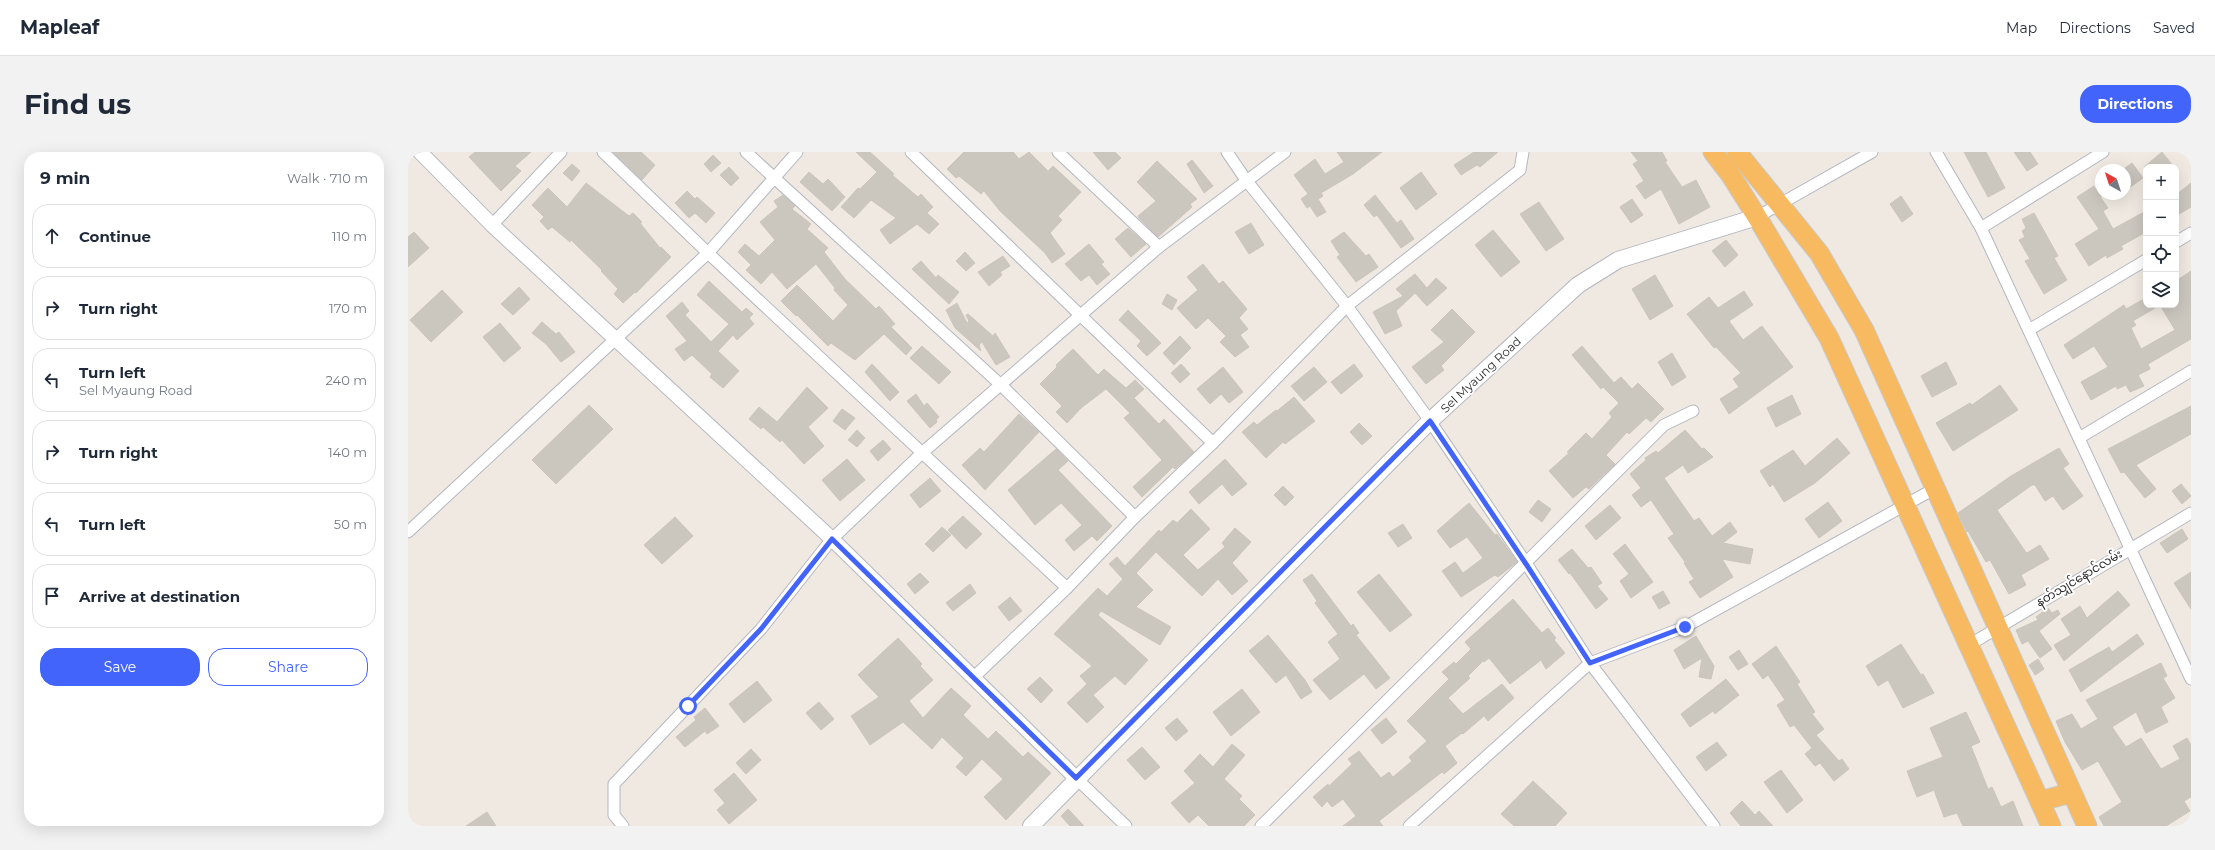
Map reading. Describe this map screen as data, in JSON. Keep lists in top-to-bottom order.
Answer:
{
  "streets": {
    "main road": ["Sel Myaung Road"],
    "street": ["နတ်သျှင်နောင်လမ်း"]
  },
  "north": "top left",
  "page": {
    "header": "Mapleaf",
    "nav": ["Map", "Directions", "Saved"],
    "buttons": [
      "Directions",
      ["Save", "Share"]
    ],
    "title": "Find us",
    "heading": ["9 min", "Walk · 710 m"],
    "map_buttons": ["+", "−"],
    "list": [
      ["Continue", "110 m"],
      ["Turn right", "170 m"],
      ["Turn left", "Sel Myaung Road", "240 m"],
      ["Turn right", "140 m"],
      ["Turn left", "50 m"],
      "Arrive at destination"
    ]
  }
}
